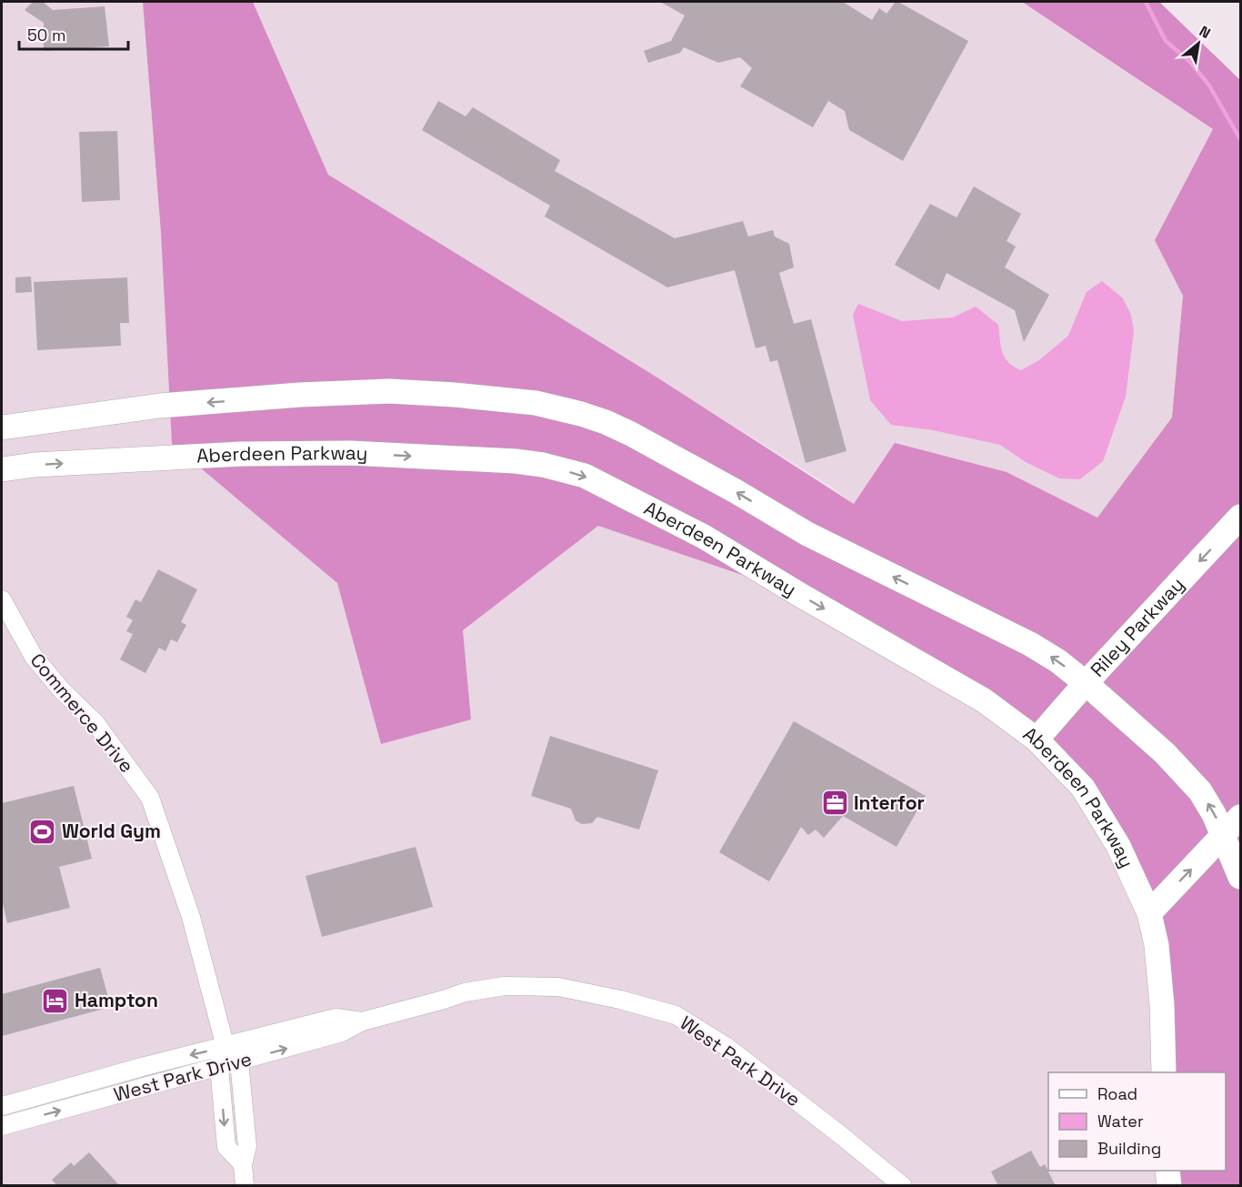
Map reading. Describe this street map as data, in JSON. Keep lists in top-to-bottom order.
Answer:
{
  "streets": {
    "street": [
      "Aberdeen Parkway",
      "Riley Parkway",
      "Commerce Drive",
      "West Park Drive"
    ]
  },
  "crossings": [
    ["Aberdeen Parkway", "Riley Parkway"],
    ["Commerce Drive", "West Park Drive"]
  ],
  "one_way": ["Riley Parkway"],
  "places": {
    "office": ["Interfor"],
    "sports": ["World Gym"],
    "hotel": ["Hampton"]
  },
  "legend": ["Road", "Water", "Building"],
  "scale_bar": "50 m",
  "north": "top right"
}
